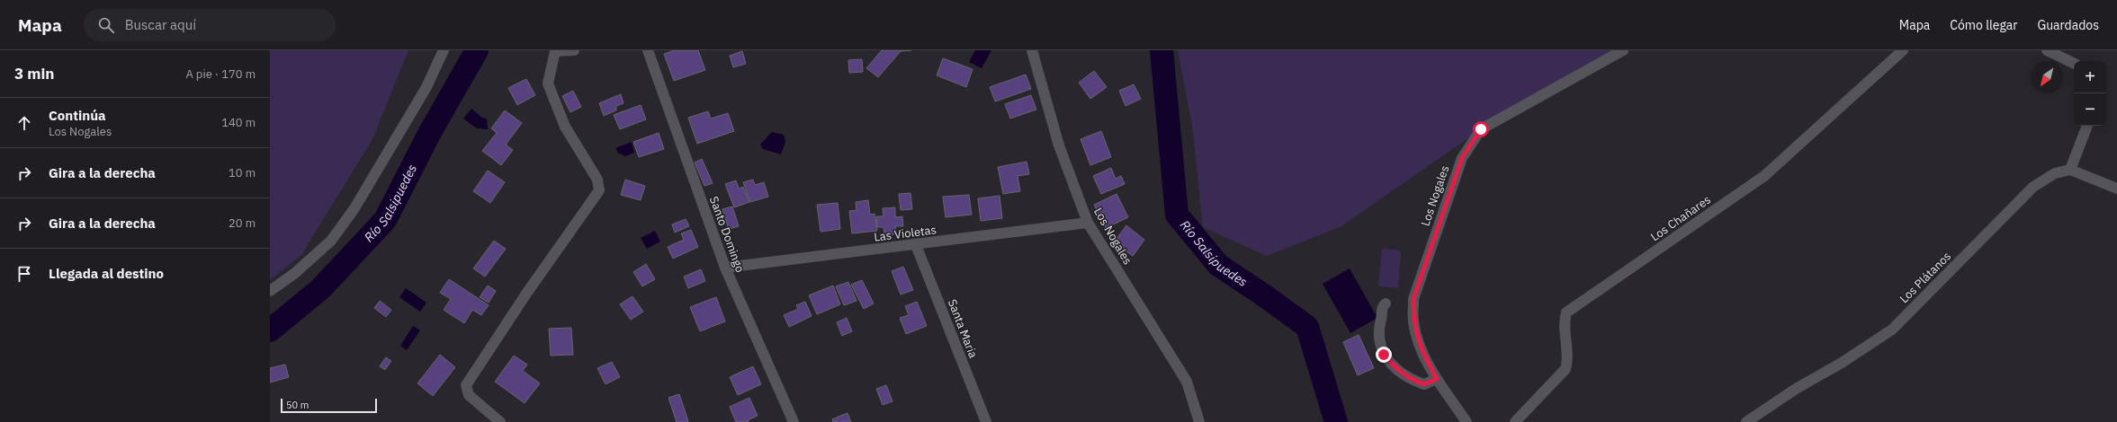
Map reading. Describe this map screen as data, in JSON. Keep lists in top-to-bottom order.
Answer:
{
  "streets": {
    "street": [
      "Los Nogales",
      "Los Chañares",
      "Las Violetas",
      "Santo Domingo",
      "Los Plátanos",
      "Santa Maria"
    ]
  },
  "crossings": [
    ["Los Nogales", "Las Violetas"],
    ["Las Violetas", "Santo Domingo"],
    ["Las Violetas", "Santa Maria"]
  ],
  "water": ["Río Salsipuedes"],
  "scale_bar": "50 m",
  "north": "bottom left",
  "page": {
    "header": "Mapa",
    "search": "Buscar aquí",
    "nav": ["Mapa", "Cómo llegar", "Guardados"],
    "heading": ["3 min", "A pie · 170 m"],
    "map_buttons": ["+", "−"],
    "list": [
      ["Continúa", "Los Nogales", "140 m"],
      ["Gira a la derecha", "10 m"],
      ["Gira a la derecha", "20 m"],
      "Llegada al destino"
    ],
    "scale": "50 m"
  }
}
